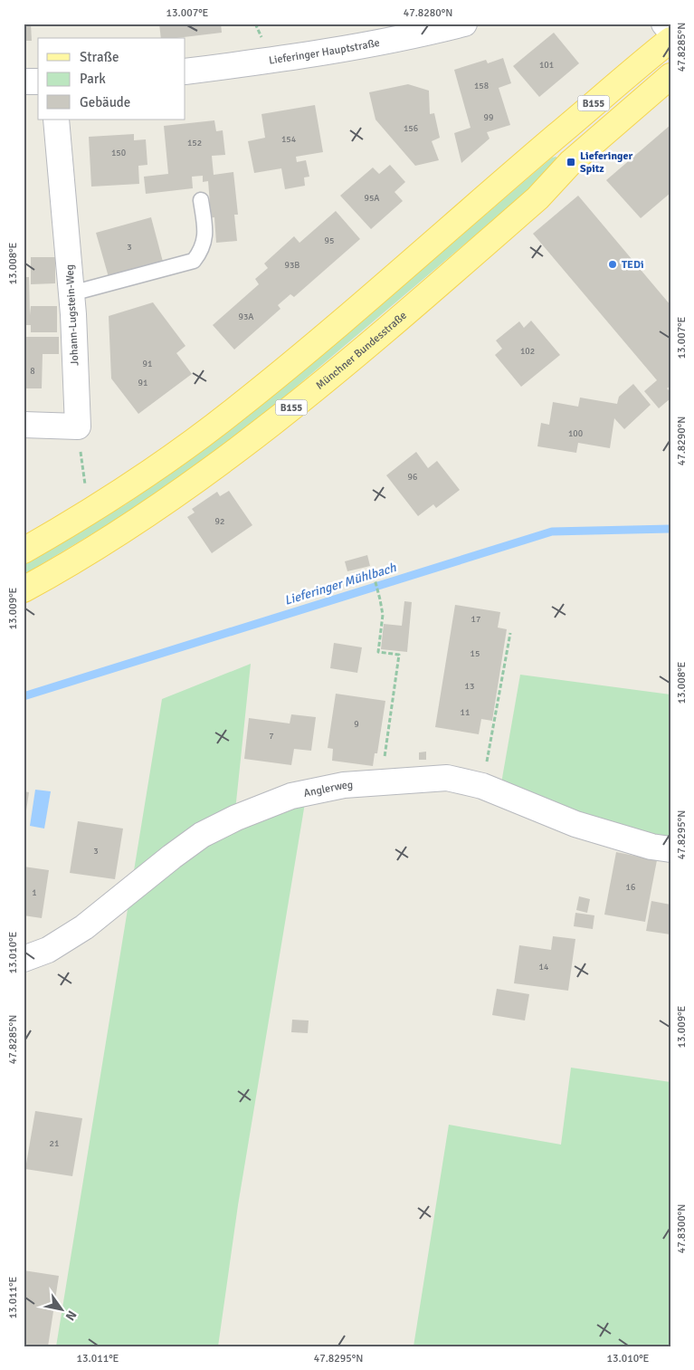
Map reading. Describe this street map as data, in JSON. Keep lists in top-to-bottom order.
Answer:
{
  "streets": {
    "main road": ["B155", "Münchner Bundesstraße"],
    "street": ["Lieferinger Hauptstraße", "Johann-Lugstein-Weg", "Anglerweg"]
  },
  "water": ["Lieferinger Mühlbach"],
  "places": {
    "transit": ["Lieferinger Spitz"],
    "other": ["TEDi"]
  },
  "house_numbers": [
    "101",
    "158",
    "99",
    "156",
    "154",
    "152",
    "150",
    "95A",
    "95",
    "3",
    "93B",
    "93A",
    "102",
    "91",
    "8",
    "91",
    "100",
    "96",
    "92",
    "17",
    "15",
    "13",
    "11",
    "9",
    "7",
    "3",
    "16",
    "1",
    "14",
    "21"
  ],
  "legend": ["Straße", "Park", "Gebäude"],
  "north": "bottom right",
  "coordinates": [
    "13.007°E",
    "47.8280°N",
    "47.8285°N",
    "13.008°E",
    "47.8290°N",
    "13.009°E",
    "47.8295°N",
    "13.010°E",
    "47.8300°N",
    "13.011°E"
  ]
}
